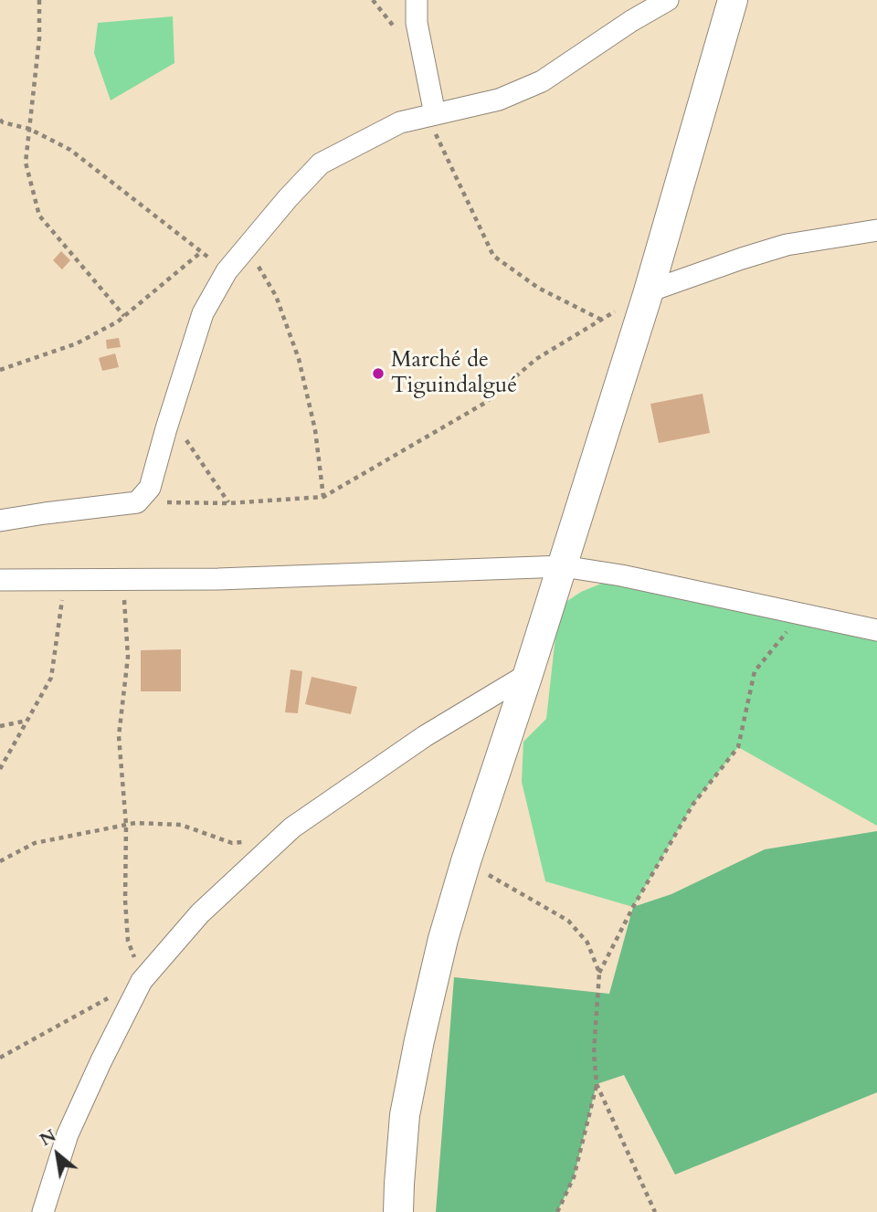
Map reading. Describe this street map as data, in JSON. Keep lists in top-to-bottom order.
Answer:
{
  "places": ["Marché de Tiguindalgué"],
  "north": "top left"
}
